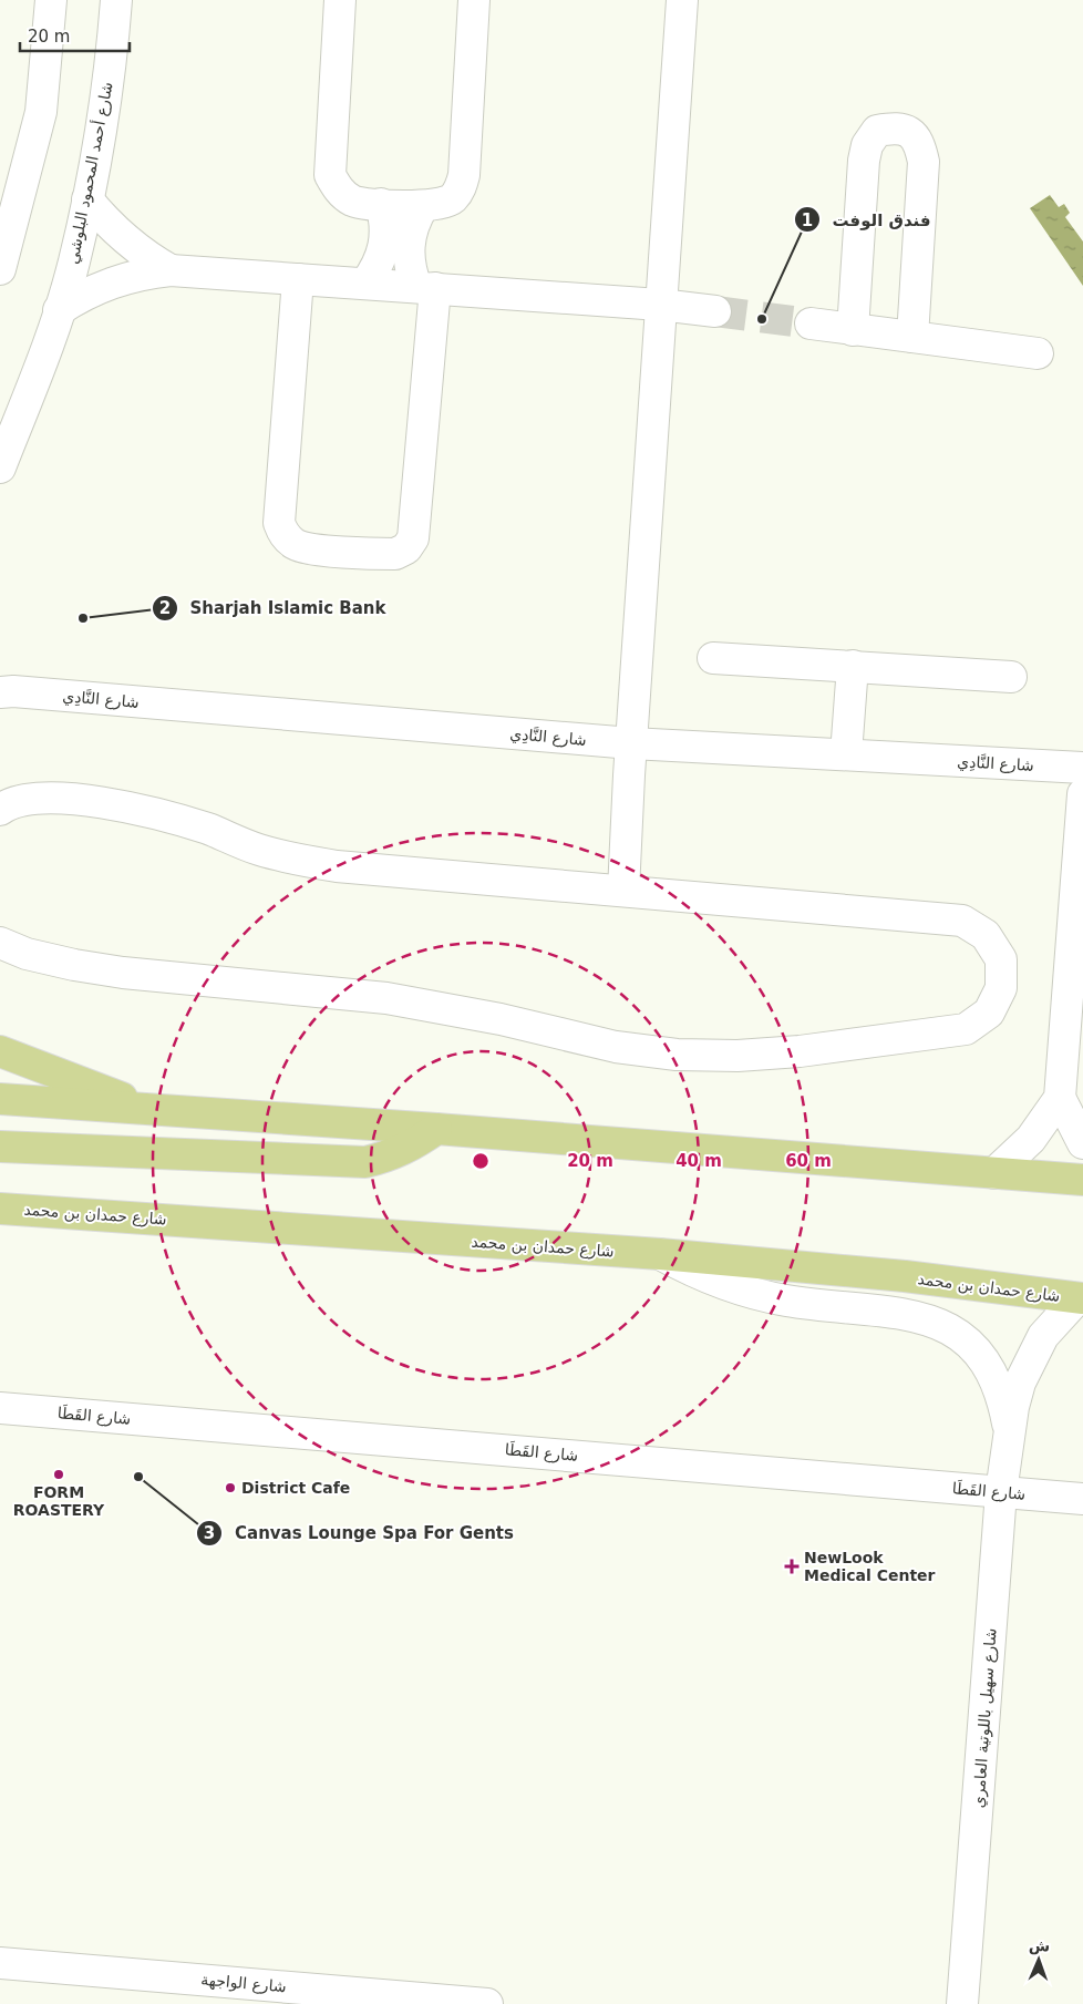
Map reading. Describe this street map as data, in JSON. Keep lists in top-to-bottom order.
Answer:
{
  "streets": {
    "main road": ["شارع حمدان بن محمد"],
    "street": [
      "شارع أحمد المحمود البلوشي",
      "شارع النَّادِي",
      "شارع القَطَا",
      "شارع سهيل باللوتية العامري",
      "شارع الواجهة"
    ]
  },
  "crossings": [
    ["شارع حمدان بن محمد", "شارع سهيل باللوتية العامري"],
    ["شارع القَطَا", "شارع سهيل باللوتية العامري"]
  ],
  "places": {
    "other": [
      "فندق الوفت",
      "Sharjah Islamic Bank",
      "FORM ROASTERY",
      "Canvas Lounge Spa For Gents",
      "District Cafe"
    ],
    "health": ["NewLook Medical Center"]
  },
  "scale_bar": "20 m",
  "north": "top",
  "rings": ["20 m", "40 m", "60 m"]
}
